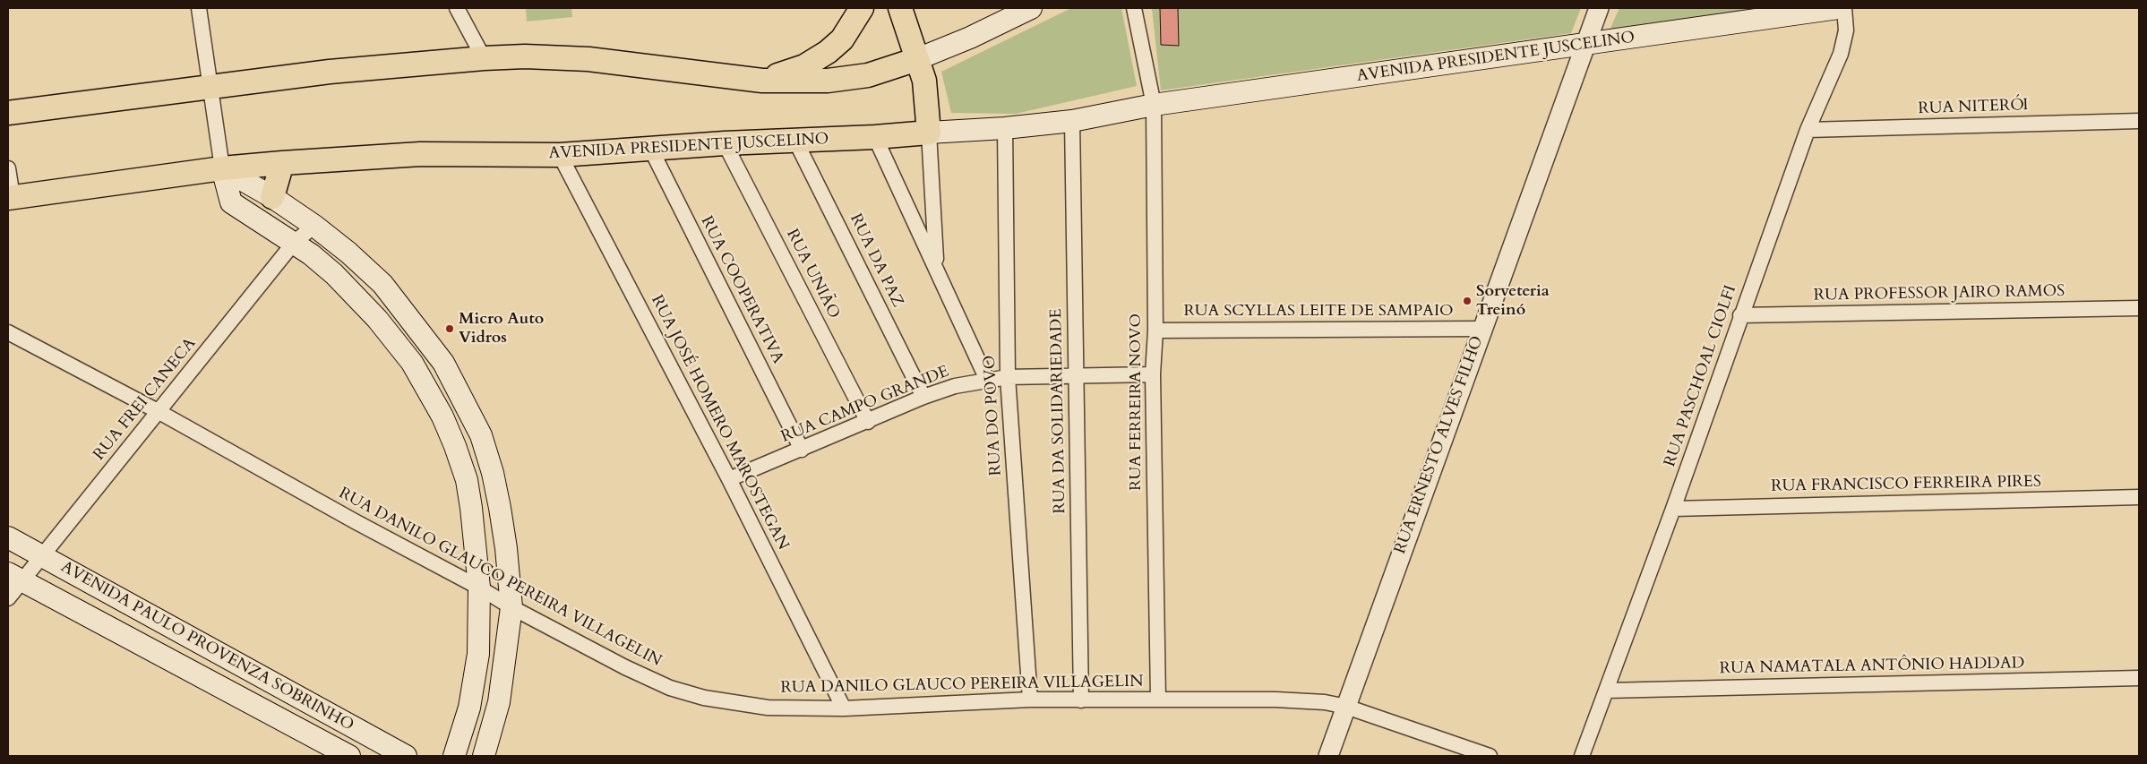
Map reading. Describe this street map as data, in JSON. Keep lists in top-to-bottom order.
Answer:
{
  "streets": {
    "main road": ["AVENIDA PRESIDENTE JUSCELINO", "AVENIDA PAULO PROVENZA SOBRINHO"],
    "street": [
      "RUA NITERÓI",
      "RUA DA PAZ",
      "RUA UNIÃO",
      "RUA COOPERATIVA",
      "RUA PROFESSOR JAIRO RAMOS",
      "RUA SCYLLAS LEITE DE SAMPAIO",
      "RUA PASCHOAL CIOLFI",
      "RUA FREI CANECA",
      "RUA FERREIRA NOVO",
      "RUA CAMPO GRANDE",
      "RUA DA SOLIDARIEDADE",
      "RUA DO POVO",
      "RUA JOSÉ HOMERO MAROSTEGAN",
      "RUA ERNESTO ALVES FILHO",
      "RUA FRANCISCO FERREIRA PIRES",
      "RUA DANILO GLAUCO PEREIRA VILLAGELIN",
      "RUA NAMATALA ANTÔNIO HADDAD"
    ]
  },
  "crossings": [
    ["AVENIDA PRESIDENTE JUSCELINO", "RUA DA PAZ"],
    ["AVENIDA PRESIDENTE JUSCELINO", "RUA UNIÃO"],
    ["AVENIDA PRESIDENTE JUSCELINO", "RUA COOPERATIVA"],
    ["AVENIDA PRESIDENTE JUSCELINO", "RUA FERREIRA NOVO"],
    ["AVENIDA PRESIDENTE JUSCELINO", "RUA DA SOLIDARIEDADE"],
    ["AVENIDA PRESIDENTE JUSCELINO", "RUA DO POVO"],
    ["AVENIDA PRESIDENTE JUSCELINO", "RUA JOSÉ HOMERO MAROSTEGAN"],
    ["AVENIDA PRESIDENTE JUSCELINO", "RUA ERNESTO ALVES FILHO"],
    ["RUA NITERÓI", "RUA PASCHOAL CIOLFI"],
    ["RUA DA PAZ", "RUA CAMPO GRANDE"],
    ["RUA UNIÃO", "RUA CAMPO GRANDE"],
    ["RUA COOPERATIVA", "RUA CAMPO GRANDE"],
    ["RUA PROFESSOR JAIRO RAMOS", "RUA PASCHOAL CIOLFI"],
    ["RUA SCYLLAS LEITE DE SAMPAIO", "RUA FERREIRA NOVO"],
    ["RUA SCYLLAS LEITE DE SAMPAIO", "RUA ERNESTO ALVES FILHO"],
    ["RUA PASCHOAL CIOLFI", "RUA FRANCISCO FERREIRA PIRES"],
    ["RUA PASCHOAL CIOLFI", "RUA NAMATALA ANTÔNIO HADDAD"],
    ["RUA FREI CANECA", "RUA DANILO GLAUCO PEREIRA VILLAGELIN"],
    ["RUA FREI CANECA", "AVENIDA PAULO PROVENZA SOBRINHO"],
    ["RUA FERREIRA NOVO", "RUA CAMPO GRANDE"],
    ["RUA FERREIRA NOVO", "RUA DANILO GLAUCO PEREIRA VILLAGELIN"],
    ["RUA CAMPO GRANDE", "RUA DA SOLIDARIEDADE"],
    ["RUA CAMPO GRANDE", "RUA DO POVO"],
    ["RUA CAMPO GRANDE", "RUA JOSÉ HOMERO MAROSTEGAN"],
    ["RUA DA SOLIDARIEDADE", "RUA DANILO GLAUCO PEREIRA VILLAGELIN"],
    ["RUA DO POVO", "RUA DANILO GLAUCO PEREIRA VILLAGELIN"],
    ["RUA JOSÉ HOMERO MAROSTEGAN", "RUA DANILO GLAUCO PEREIRA VILLAGELIN"],
    ["RUA ERNESTO ALVES FILHO", "RUA DANILO GLAUCO PEREIRA VILLAGELIN"]
  ],
  "places": ["Sorveteria Treinó", "Micro Auto Vidros"]
}
